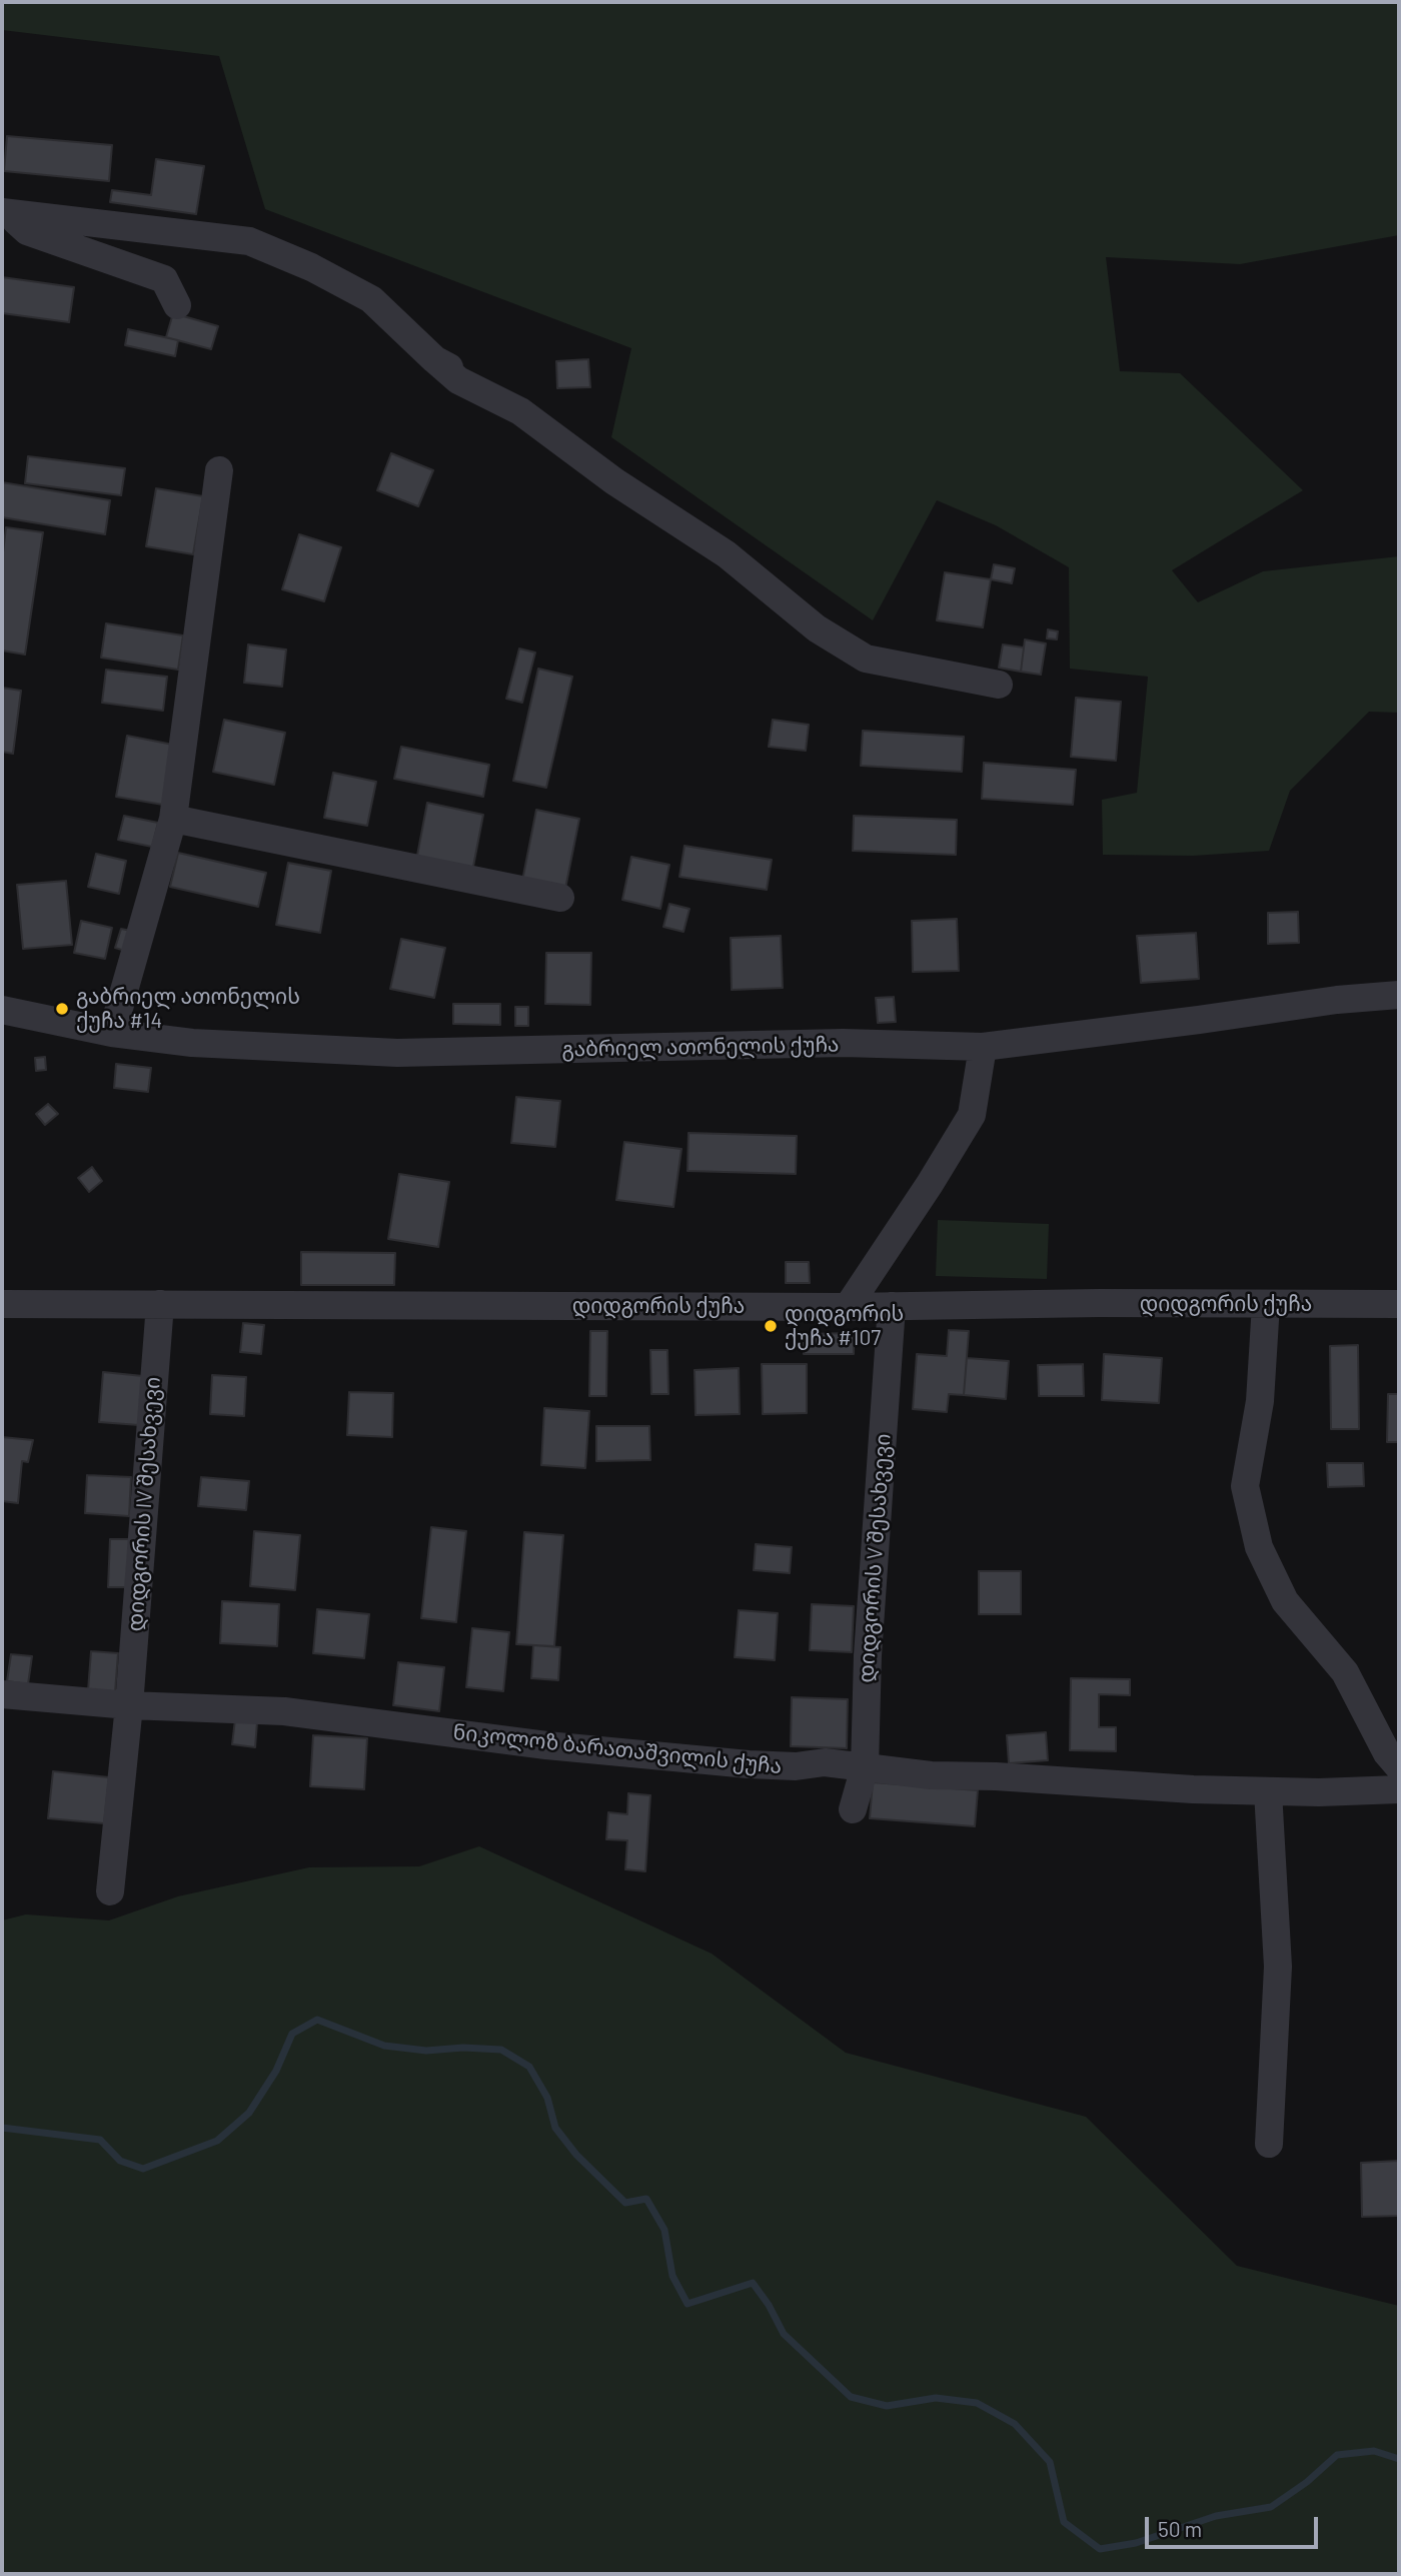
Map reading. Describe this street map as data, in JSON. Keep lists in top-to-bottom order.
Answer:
{
  "streets": {
    "street": [
      "გაბრიელ ათონელის ქუჩა",
      "დიდგორის ქუჩა",
      "დიდგორის IV შესახვევი",
      "დიდგორის V შესახვევი",
      "ნიკოლოზ ბარათაშვილის ქუჩა"
    ]
  },
  "crossings": [
    ["დიდგორის ქუჩა", "დიდგორის IV შესახვევი"],
    ["დიდგორის ქუჩა", "დიდგორის V შესახვევი"],
    ["დიდგორის IV შესახვევი", "ნიკოლოზ ბარათაშვილის ქუჩა"],
    ["დიდგორის V შესახვევი", "ნიკოლოზ ბარათაშვილის ქუჩა"]
  ],
  "places": ["გაბრიელ ათონელის ქუჩა #14", "დიდგორის ქუჩა #107"],
  "scale_bar": "50 m"
}
